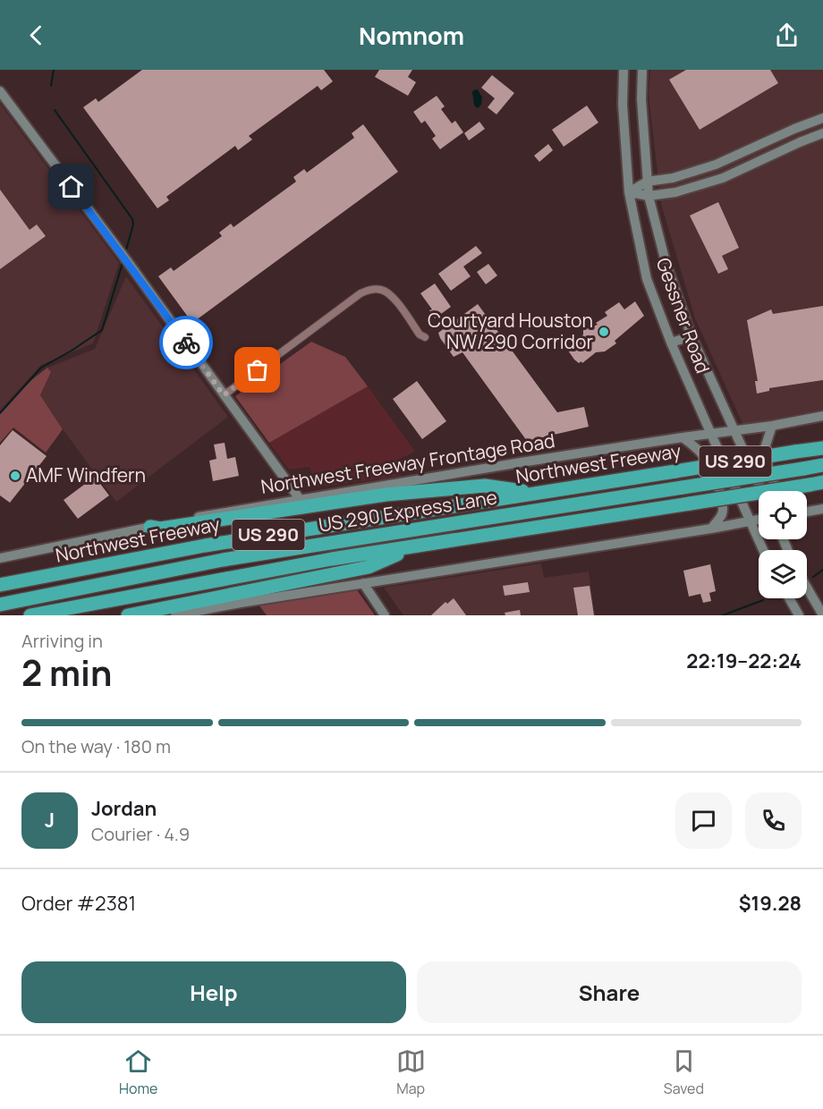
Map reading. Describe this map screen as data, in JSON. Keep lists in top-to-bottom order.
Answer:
{
  "streets": {
    "highway": ["US 290", "Northwest Freeway", "US 290 Express Lane"],
    "main road": ["Gessner Road", "Northwest Freeway Frontage Road"]
  },
  "crossings": [
    ["Gessner Road", "Northwest Freeway Frontage Road"]
  ],
  "places": ["Courtyard Houston NW/290 Corridor", "AMF Windfern"],
  "page": {
    "header": "Nomnom",
    "heading": ["2 min", "Arriving in", "22:19–22:24"],
    "panel": [
      "Jordan",
      "Courier · 4.9",
      "Order #2381",
      "$19.28"
    ],
    "bar": "On the way · 180 m",
    "round": "J",
    "buttons": ["Help", "Share"],
    "tabs": ["Home", "Map", "Saved"]
  }
}
